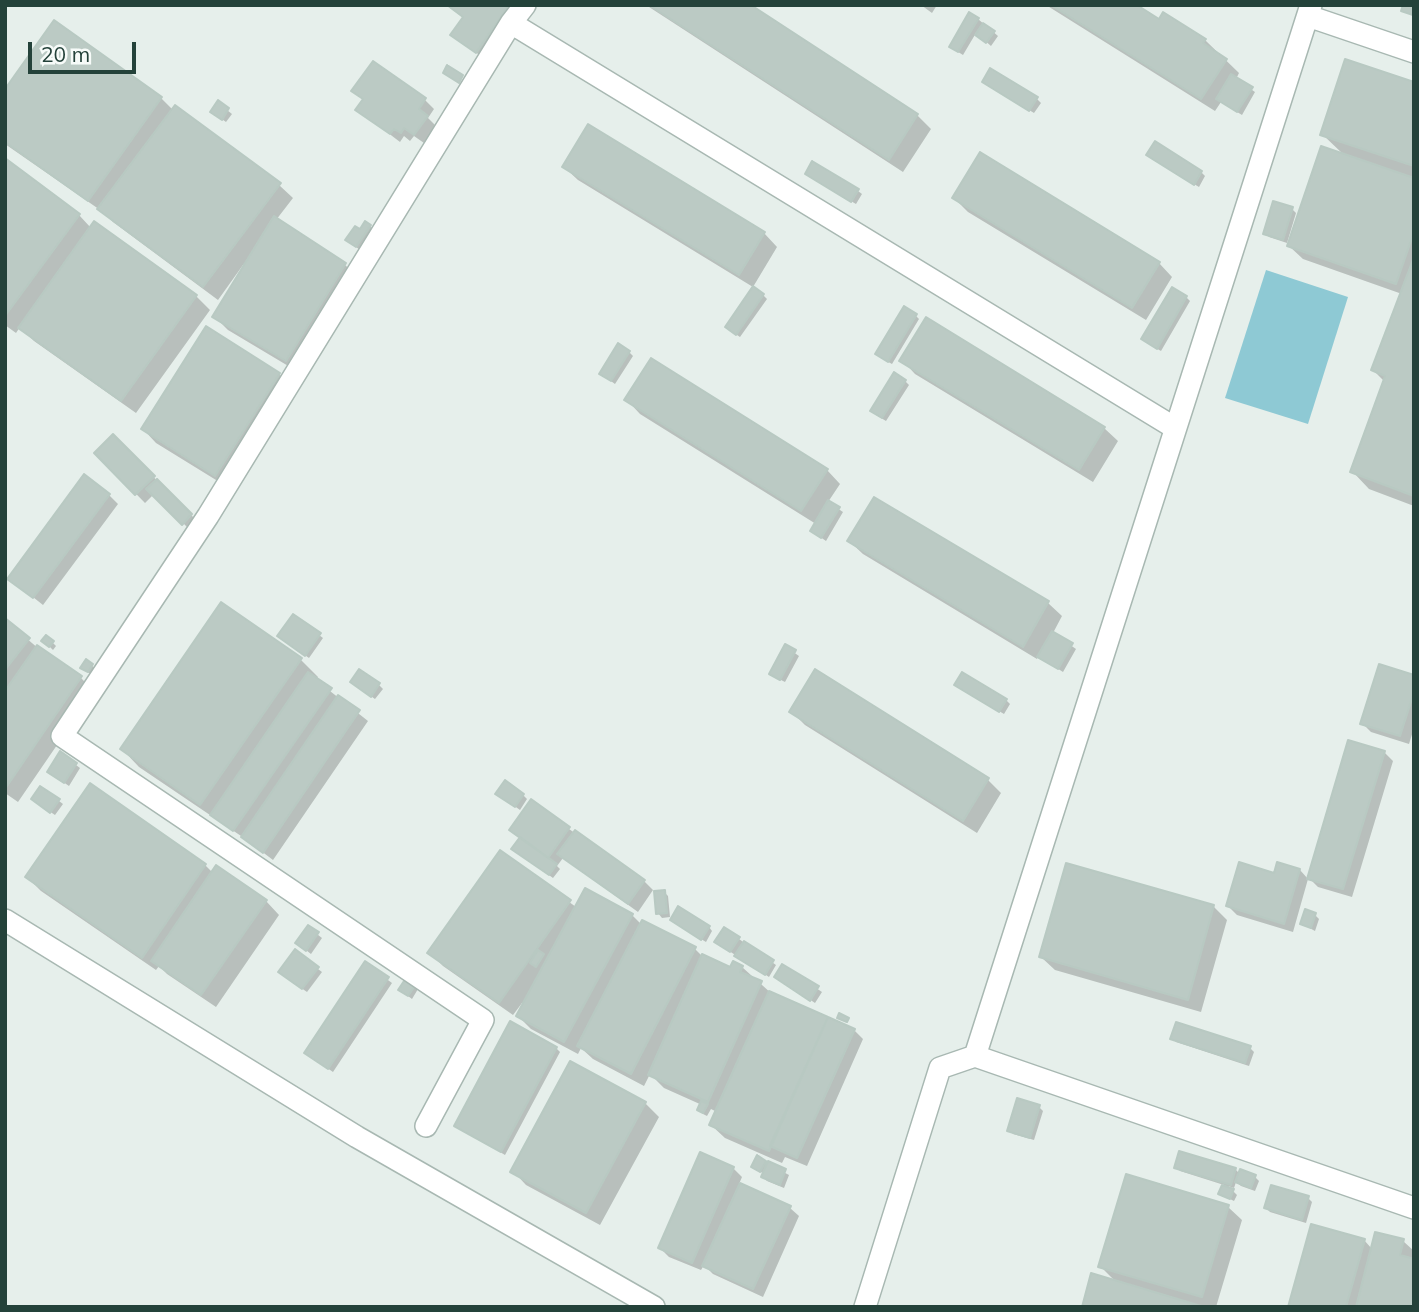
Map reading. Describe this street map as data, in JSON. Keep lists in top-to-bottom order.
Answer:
{
  "scale_bar": "20 m"
}
